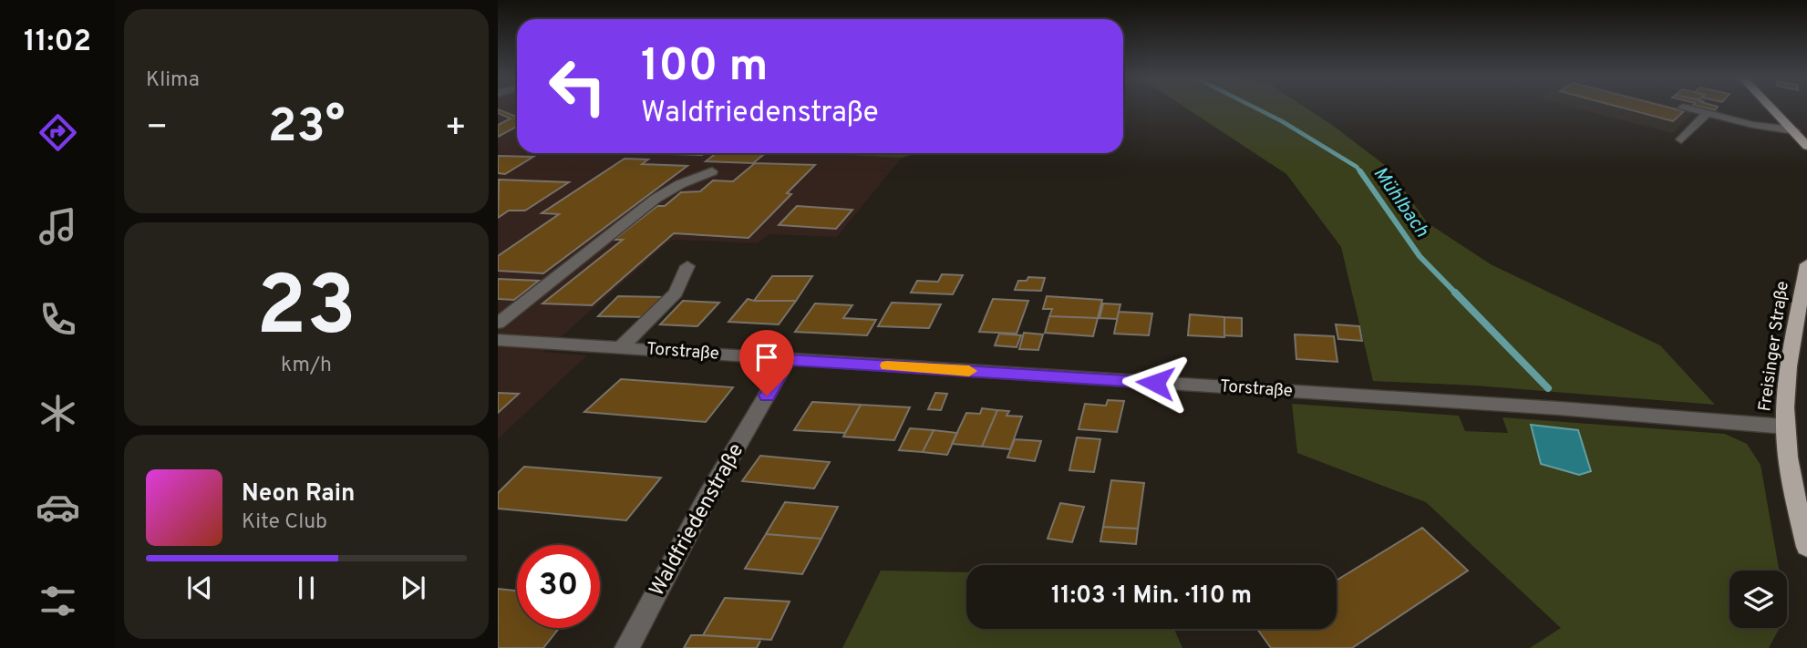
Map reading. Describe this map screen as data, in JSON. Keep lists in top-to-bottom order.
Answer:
{
  "streets": {
    "main road": ["Freisinger Straße"],
    "street": ["Torstraße", "Waldfriedenstraße"]
  },
  "crossings": [
    ["Freisinger Straße", "Torstraße"],
    ["Torstraße", "Waldfriedenstraße"]
  ],
  "water": ["Mühlbach"],
  "page": {
    "tabs": "11:02",
    "tile": [
      "Klima",
      ["23", "km/h"]
    ],
    "turn": ["100 m", "Waldfriedenstraße"],
    "heat": ["−", "23°", "+"],
    "song": ["Neon Rain", "Kite Club"],
    "limit": "30",
    "trip": "11:03 · 1 Min. · 110 m"
  }
}
